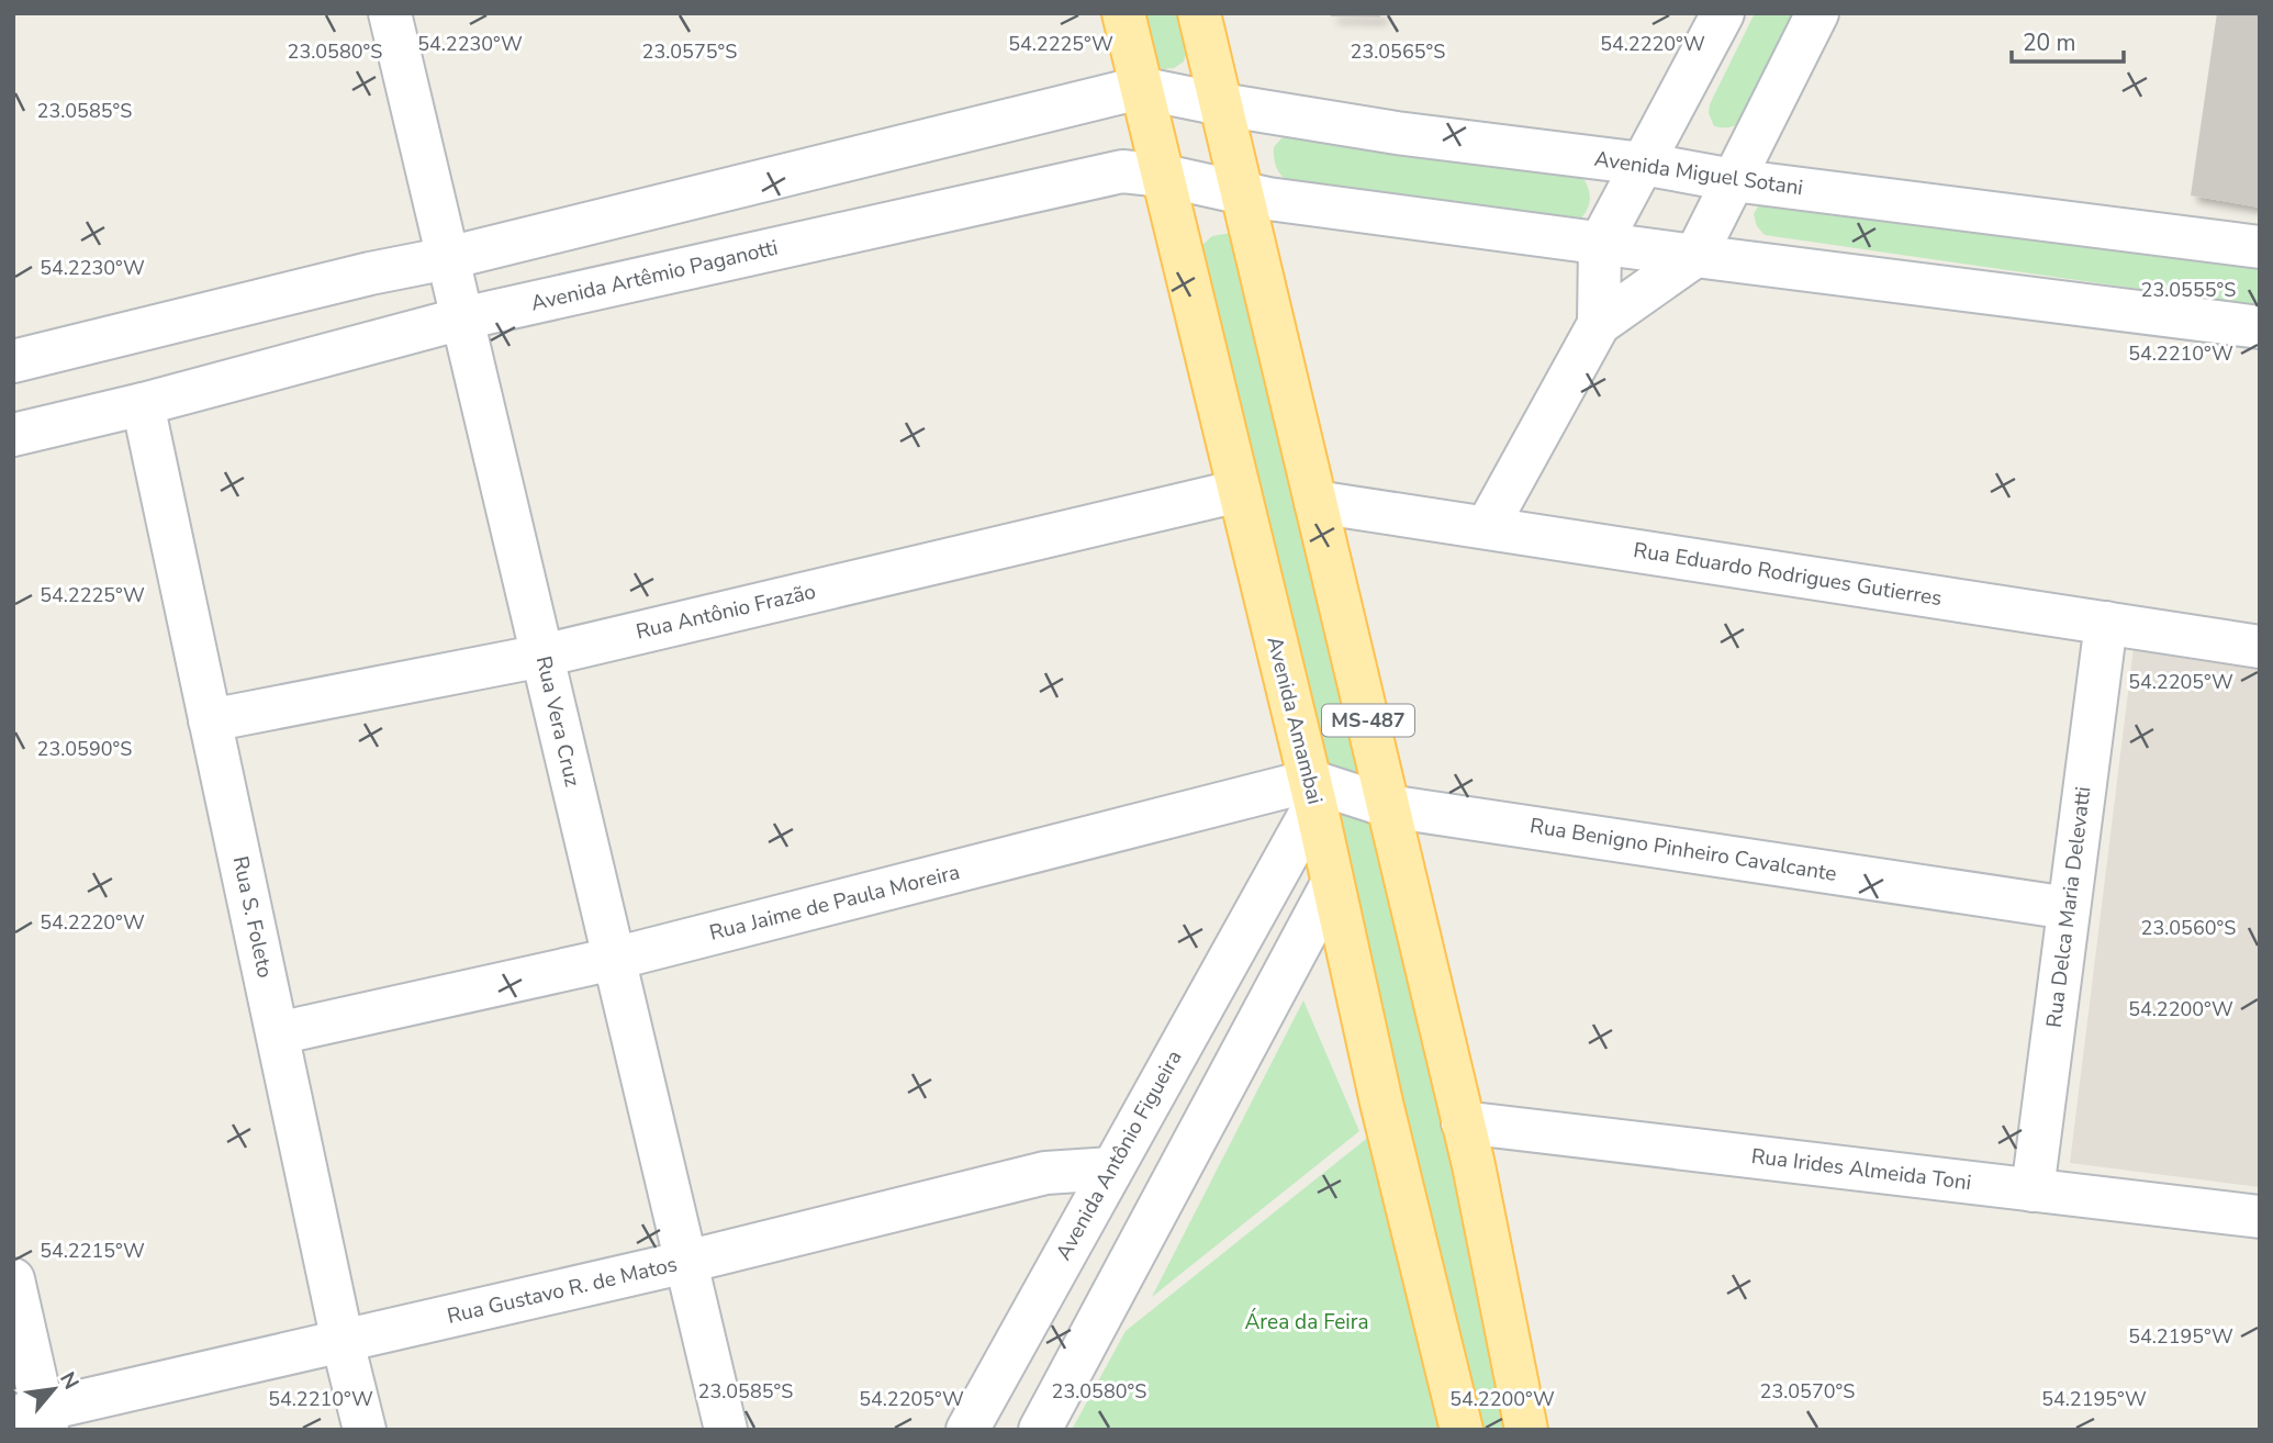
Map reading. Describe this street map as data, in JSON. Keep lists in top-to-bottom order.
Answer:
{
  "streets": {
    "main road": ["Avenida Amambai", "MS-487"],
    "street": [
      "Avenida Miguel Sotani",
      "Avenida Artêmio Paganotti",
      "Rua Eduardo Rodrigues Gutierres",
      "Rua Antônio Frazão",
      "Rua Vera Cruz",
      "Rua Benigno Pinheiro Cavalcante",
      "Rua Jaime de Paula Moreira",
      "Rua Delca Maria Delevatti",
      "Rua S. Foleto",
      "Avenida Antônio Figueira",
      "Rua Irides Almeida Toni",
      "Rua Gustavo R. de Matos"
    ]
  },
  "crossings": [
    ["Avenida Miguel Sotani", "Avenida Amambai"],
    ["Avenida Miguel Sotani", "MS-487"],
    ["Avenida Artêmio Paganotti", "Avenida Amambai"],
    ["Avenida Artêmio Paganotti", "Rua Vera Cruz"],
    ["Avenida Artêmio Paganotti", "Rua S. Foleto"],
    ["Rua Eduardo Rodrigues Gutierres", "MS-487"],
    ["Rua Eduardo Rodrigues Gutierres", "Rua Delca Maria Delevatti"],
    ["Rua Antônio Frazão", "Avenida Amambai"],
    ["Rua Antônio Frazão", "Rua Vera Cruz"],
    ["Rua Antônio Frazão", "Rua S. Foleto"],
    ["Avenida Amambai", "Rua Jaime de Paula Moreira"],
    ["Avenida Amambai", "Avenida Antônio Figueira"],
    ["MS-487", "Rua Benigno Pinheiro Cavalcante"],
    ["MS-487", "Rua Irides Almeida Toni"],
    ["Rua Vera Cruz", "Rua Jaime de Paula Moreira"],
    ["Rua Vera Cruz", "Rua Gustavo R. de Matos"],
    ["Rua Benigno Pinheiro Cavalcante", "Rua Delca Maria Delevatti"],
    ["Rua Jaime de Paula Moreira", "Rua S. Foleto"],
    ["Rua Jaime de Paula Moreira", "Avenida Antônio Figueira"],
    ["Rua Delca Maria Delevatti", "Rua Irides Almeida Toni"],
    ["Rua S. Foleto", "Rua Gustavo R. de Matos"],
    ["Avenida Antônio Figueira", "Rua Gustavo R. de Matos"]
  ],
  "parks": ["Área da Feira"],
  "scale_bar": "20 m",
  "north": "top right",
  "coordinates": [
    "54.2230°W",
    "54.2225°W",
    "54.2220°W",
    "23.0580°S",
    "23.0575°S",
    "23.0565°S",
    "23.0585°S",
    "23.0555°S",
    "54.2210°W",
    "54.2205°W",
    "23.0590°S",
    "23.0560°S",
    "54.2200°W",
    "54.2215°W",
    "54.2195°W",
    "23.0570°S"
  ]
}
